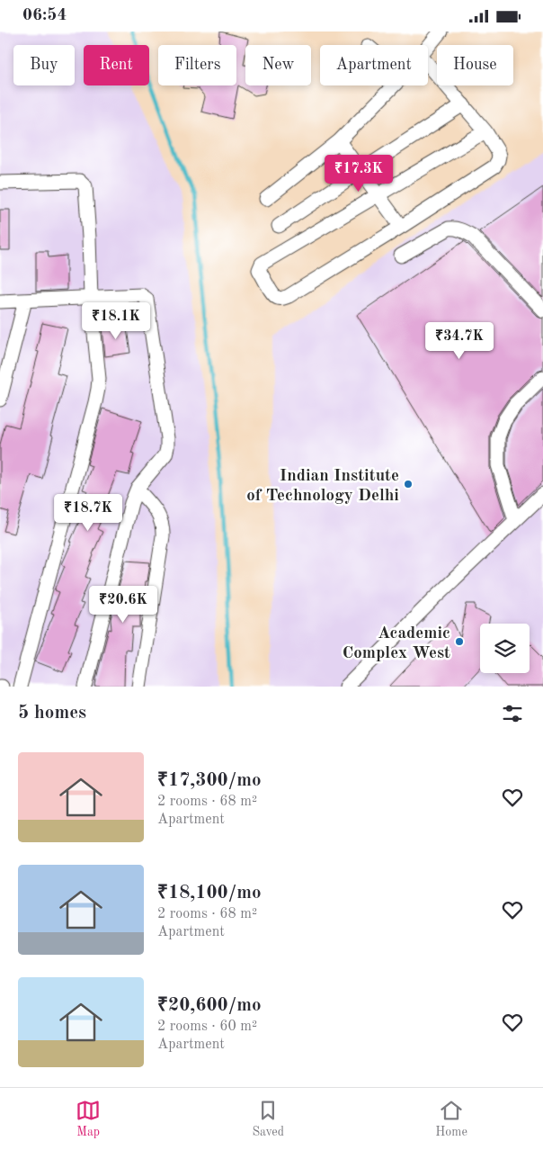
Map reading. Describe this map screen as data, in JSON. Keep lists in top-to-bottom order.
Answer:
{
  "places": ["Indian Institute of Technology Delhi", "Academic Complex West"],
  "page": {
    "status": "06:54",
    "chip": [
      "Buy",
      "Rent",
      "Filters",
      "New",
      "Apartment",
      "House"
    ],
    "price": [
      "₹17.3K",
      "₹18.1K",
      "₹34.7K",
      "₹18.7K",
      "₹20.6K"
    ],
    "heading": "5 homes",
    "list": [
      {
        "name": "₹17,300/mo",
        "note": "2 rooms · 68 m² · Apartment"
      },
      {
        "name": "₹18,100/mo",
        "note": "2 rooms · 68 m² · Apartment"
      },
      {
        "name": "₹20,600/mo",
        "note": "2 rooms · 60 m² · Apartment"
      }
    ],
    "tabs": ["Map", "Saved", "Home"]
  }
}
